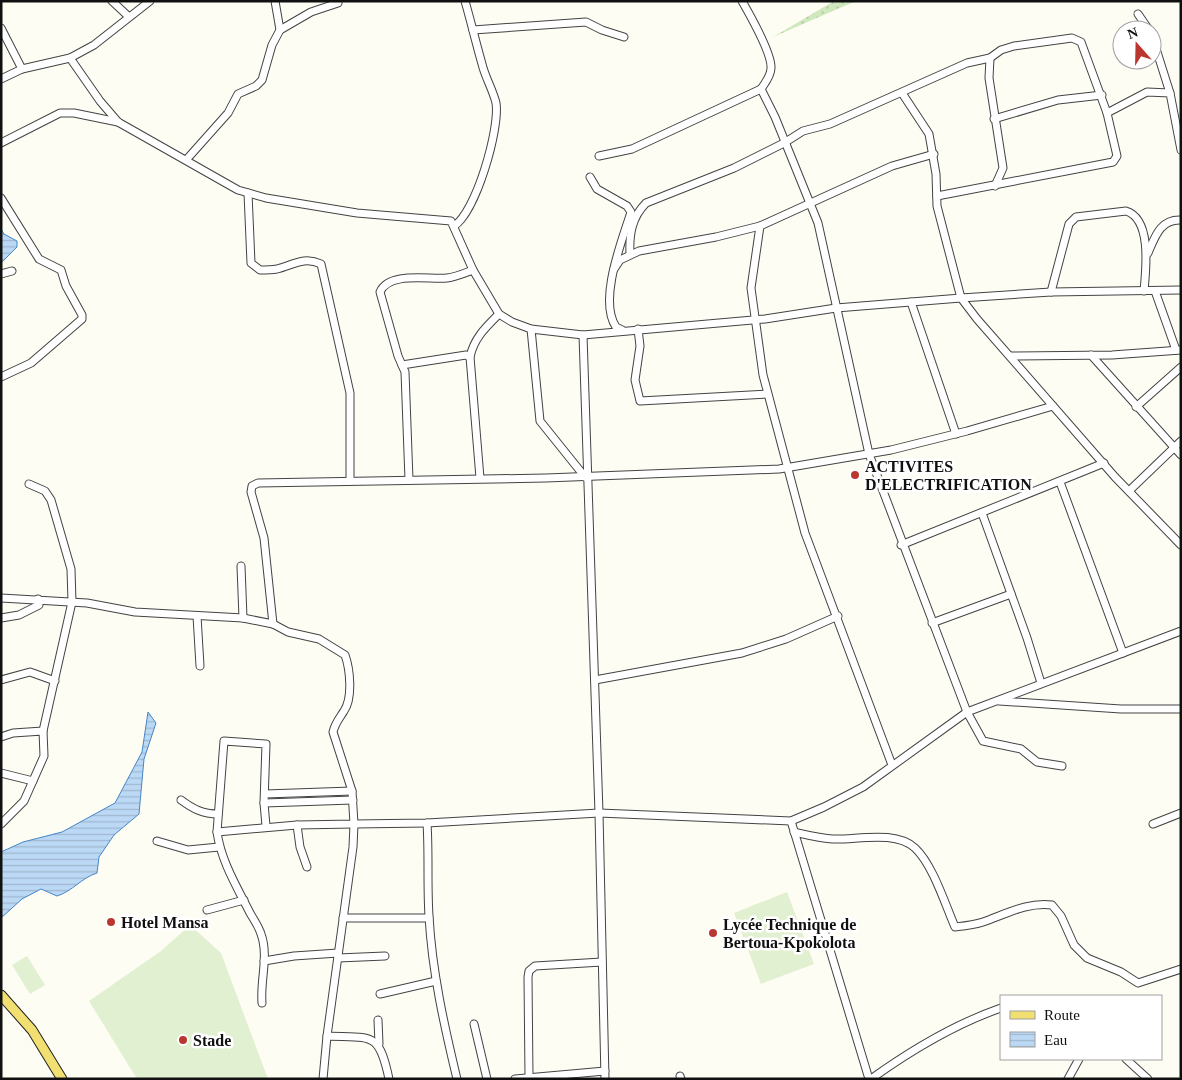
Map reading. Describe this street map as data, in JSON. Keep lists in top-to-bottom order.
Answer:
{
  "places": [
    "ACTIVITES D'ELECTRIFICATION",
    "Hotel Mansa",
    "Lycée Technique de Bertoua-Kpokolota",
    "Stade"
  ],
  "legend": ["Route", "Eau"],
  "north": "top"
}
